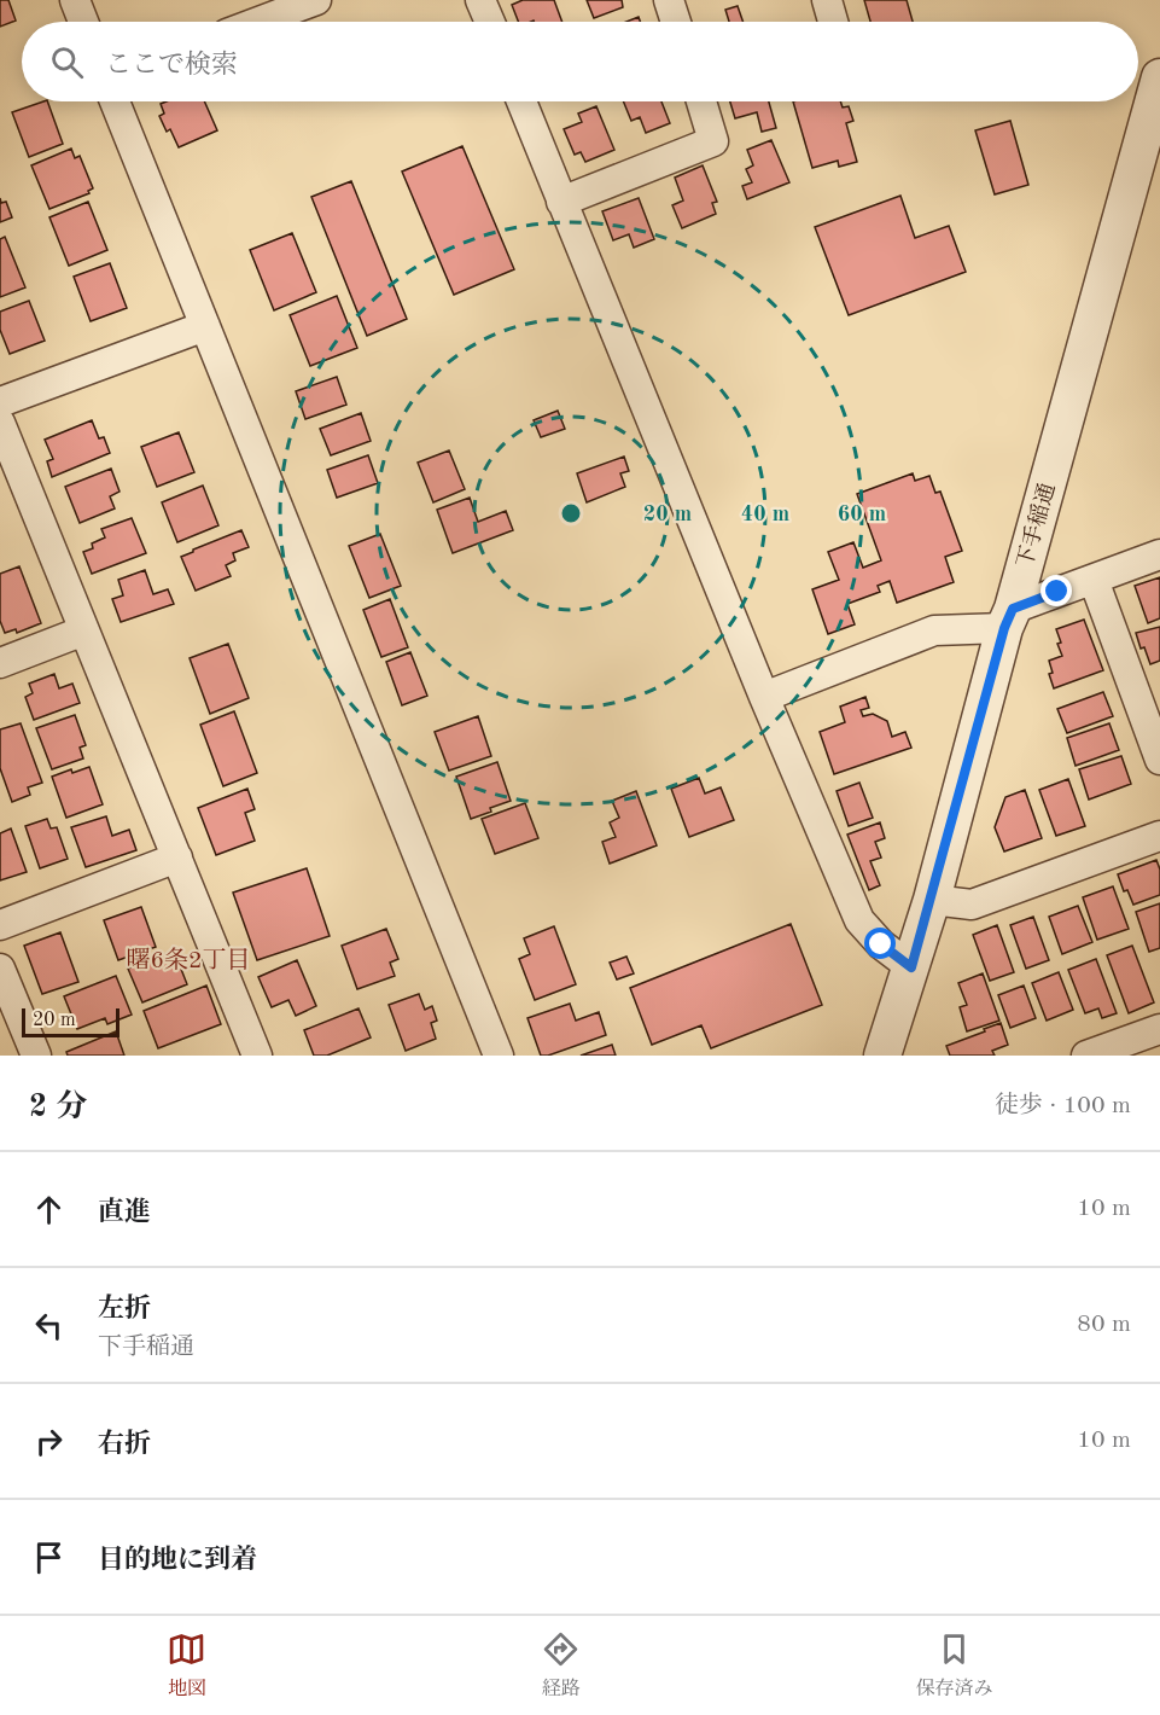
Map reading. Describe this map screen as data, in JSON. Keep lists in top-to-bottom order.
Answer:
{
  "streets": {
    "street": ["下手稲通"]
  },
  "districts": ["曙6条2丁目"],
  "scale_bar": "20 m",
  "page": {
    "search": "ここで検索",
    "scale": "20 m",
    "heading": ["2 分", "徒歩 · 100 m"],
    "list": [
      ["直進", "10 m"],
      ["左折", "下手稲通", "80 m"],
      ["右折", "10 m"],
      "目的地に到着"
    ],
    "nav": ["地図", "経路", "保存済み"]
  },
  "rings": ["20 m", "40 m", "60 m"]
}
